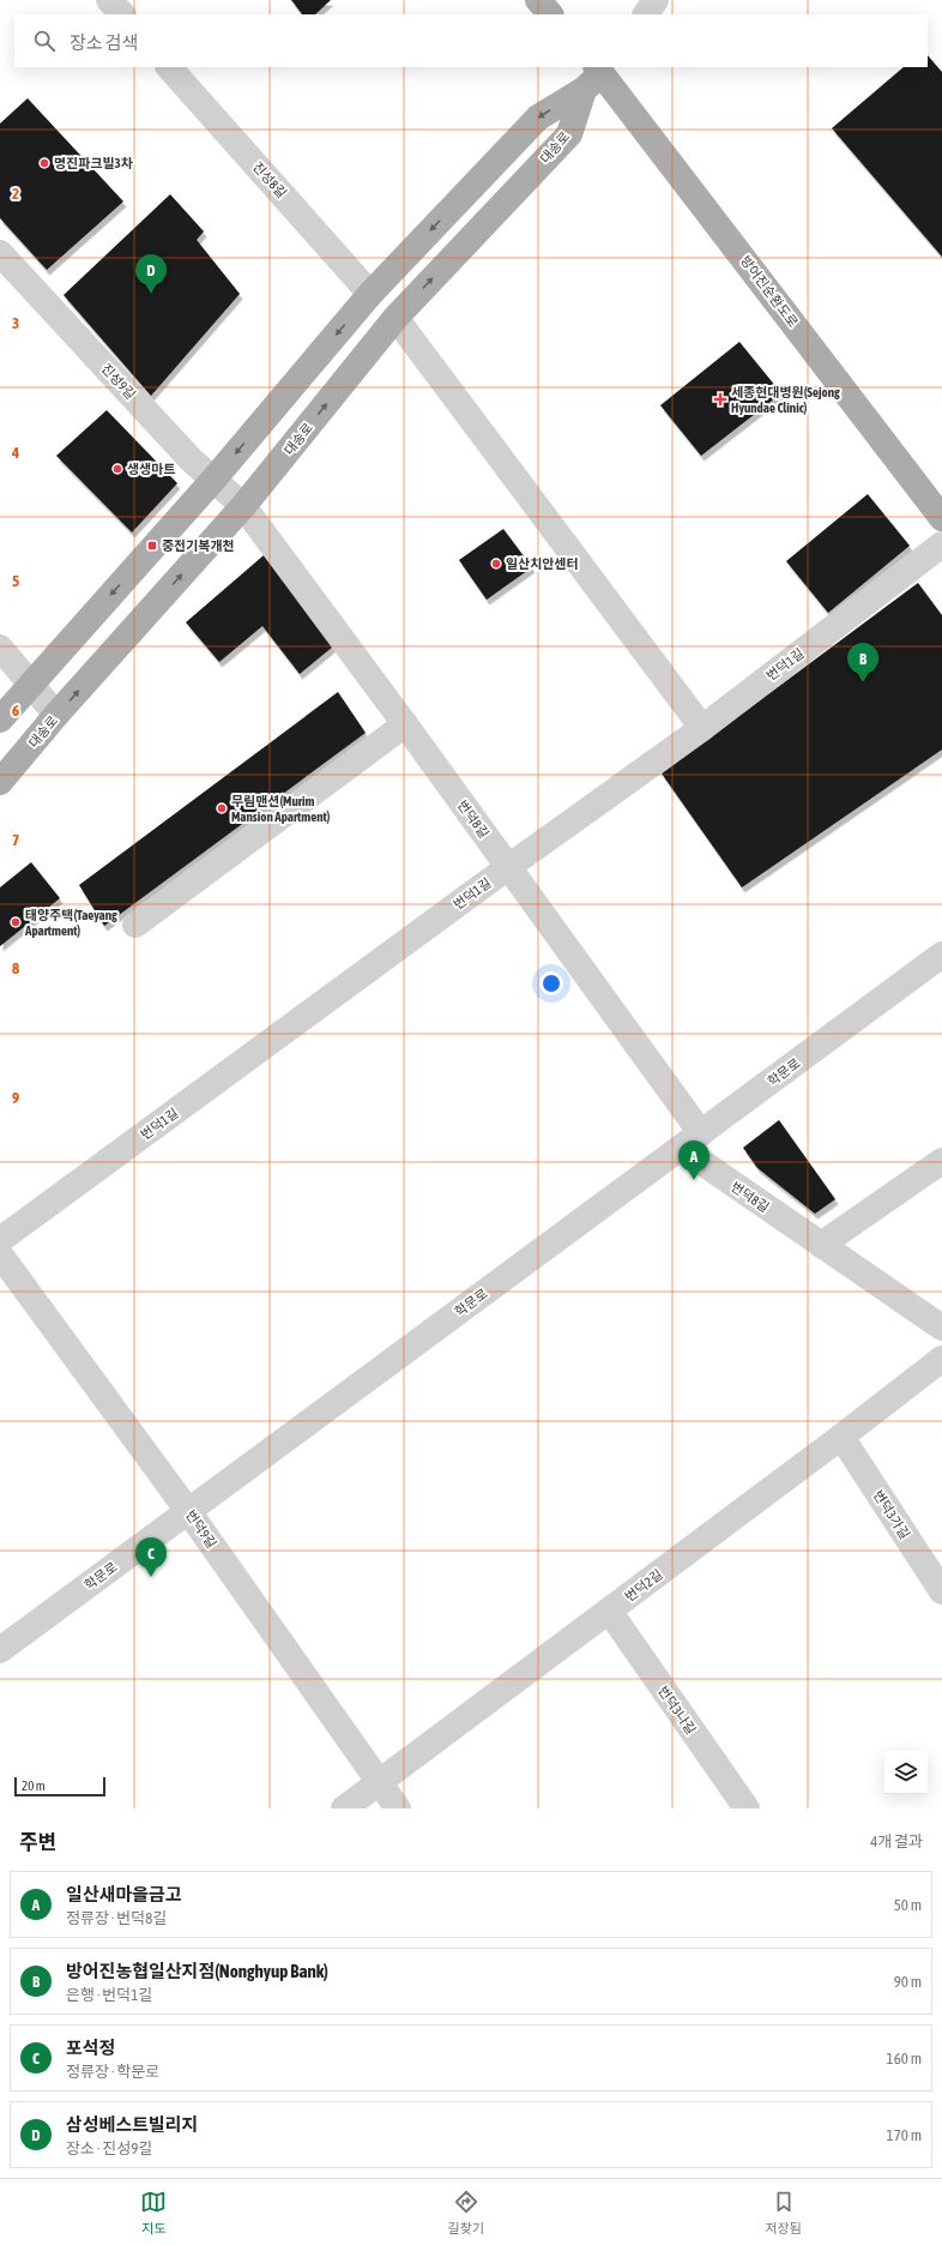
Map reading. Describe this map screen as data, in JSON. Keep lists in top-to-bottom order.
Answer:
{
  "streets": {
    "main road": ["대송로", "방어진순환도로"],
    "street": [
      "진성8길",
      "진성9길",
      "번덕1길",
      "번덕8길",
      "학문로",
      "번덕3가길",
      "번덕9길",
      "번덕2길",
      "번덕3나길"
    ]
  },
  "crossings": [
    ["대송로", "방어진순환도로"],
    ["대송로", "진성9길"],
    ["대송로", "번덕8길"],
    ["진성9길", "번덕8길"],
    ["번덕1길", "번덕8길"],
    ["번덕8길", "학문로"],
    ["학문로", "번덕9길"],
    ["번덕3가길", "번덕2길"],
    ["번덕9길", "번덕2길"],
    ["번덕2길", "번덕3나길"]
  ],
  "places": {
    "other": [
      "명진파크빌3차",
      "생생마트",
      "일산치안센터",
      "무림맨션(Murim Mansion Apartment)",
      "태양주택(Taeyang Apartment)"
    ],
    "health": ["세종현대병원(Sejong Hyundae Clinic)"],
    "transit": ["중전기복개천"]
  },
  "scale_bar": "20 m",
  "page": {
    "search": "장소 검색",
    "pins": [
      "D",
      "B",
      "A",
      "C"
    ],
    "scale": "20 m",
    "heading": ["주변", "4개 결과"],
    "list": [
      {
        "mark": "A",
        "name": "일산새마을금고",
        "note": "정류장 · 번덕8길",
        "value": "50 m"
      },
      {
        "mark": "B",
        "name": "방어진농협일산지점(Nonghyup Bank)",
        "note": "은행 · 번덕1길",
        "value": "90 m"
      },
      {
        "mark": "C",
        "name": "포석정",
        "note": "정류장 · 학문로",
        "value": "160 m"
      },
      {
        "mark": "D",
        "name": "삼성베스트빌리지",
        "note": "장소 · 진성9길",
        "value": "170 m"
      }
    ],
    "nav": ["지도", "길찾기", "저장됨"]
  },
  "grid": {
    "rows": [
      "2",
      "3",
      "4",
      "5",
      "6",
      "7",
      "8",
      "9"
    ]
  }
}
